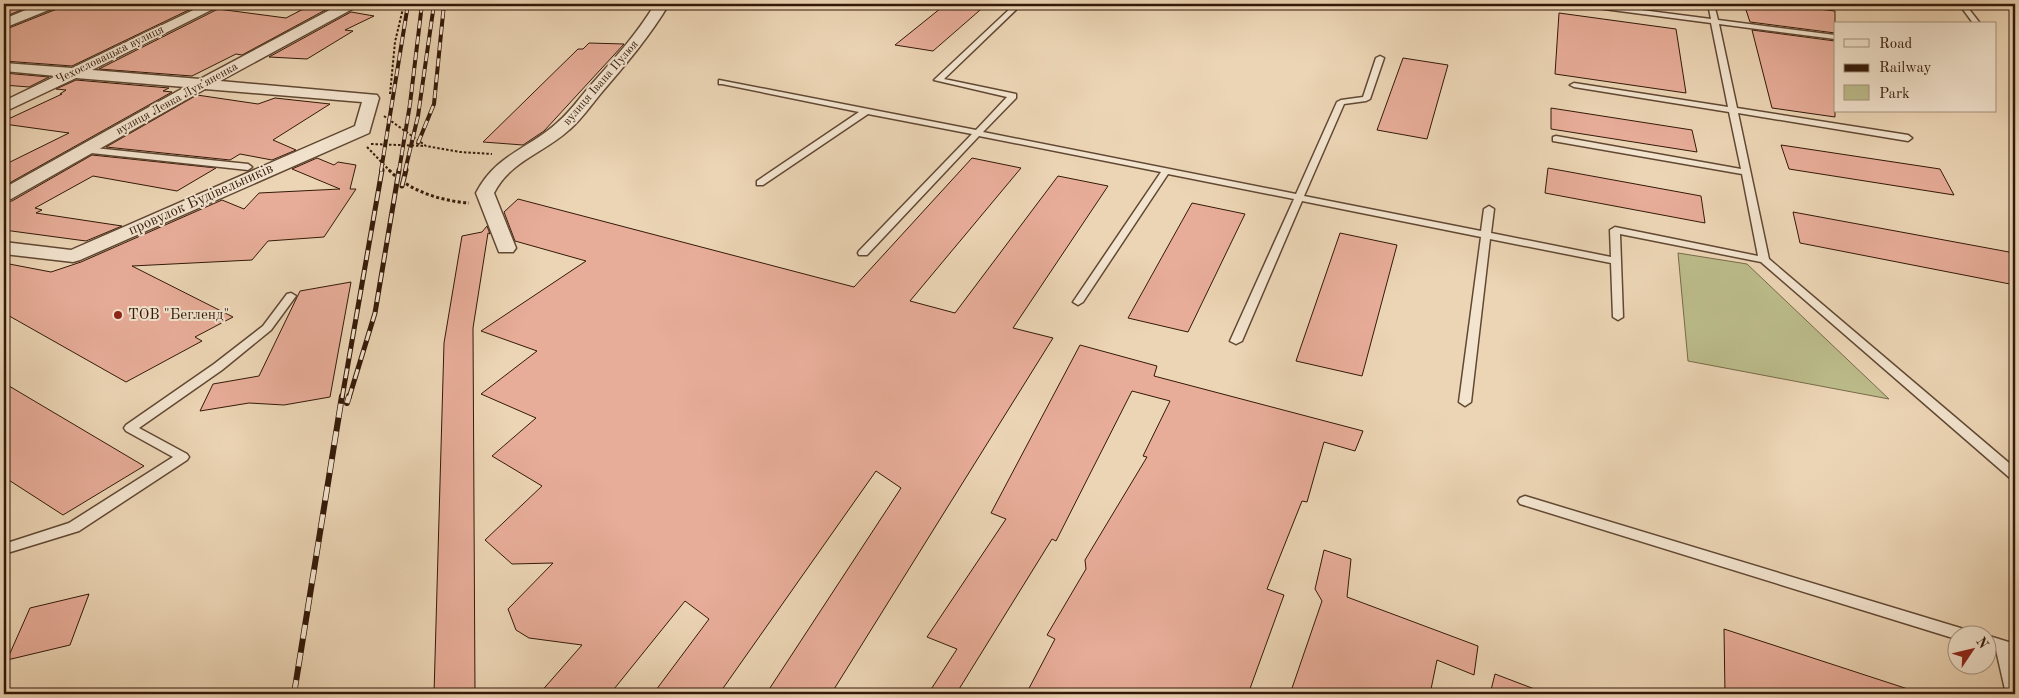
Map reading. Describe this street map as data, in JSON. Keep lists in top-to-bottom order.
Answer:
{
  "streets": {
    "street": [
      "Чехословацька вулиця",
      "вулиця Івана Пулюя",
      "вулиця Левка Лукʼяненка",
      "провулок Будівельників"
    ]
  },
  "places": ["ТОВ \"Бегленд\""],
  "legend": ["Road", "Railway", "Park"],
  "north": "top right"
}
